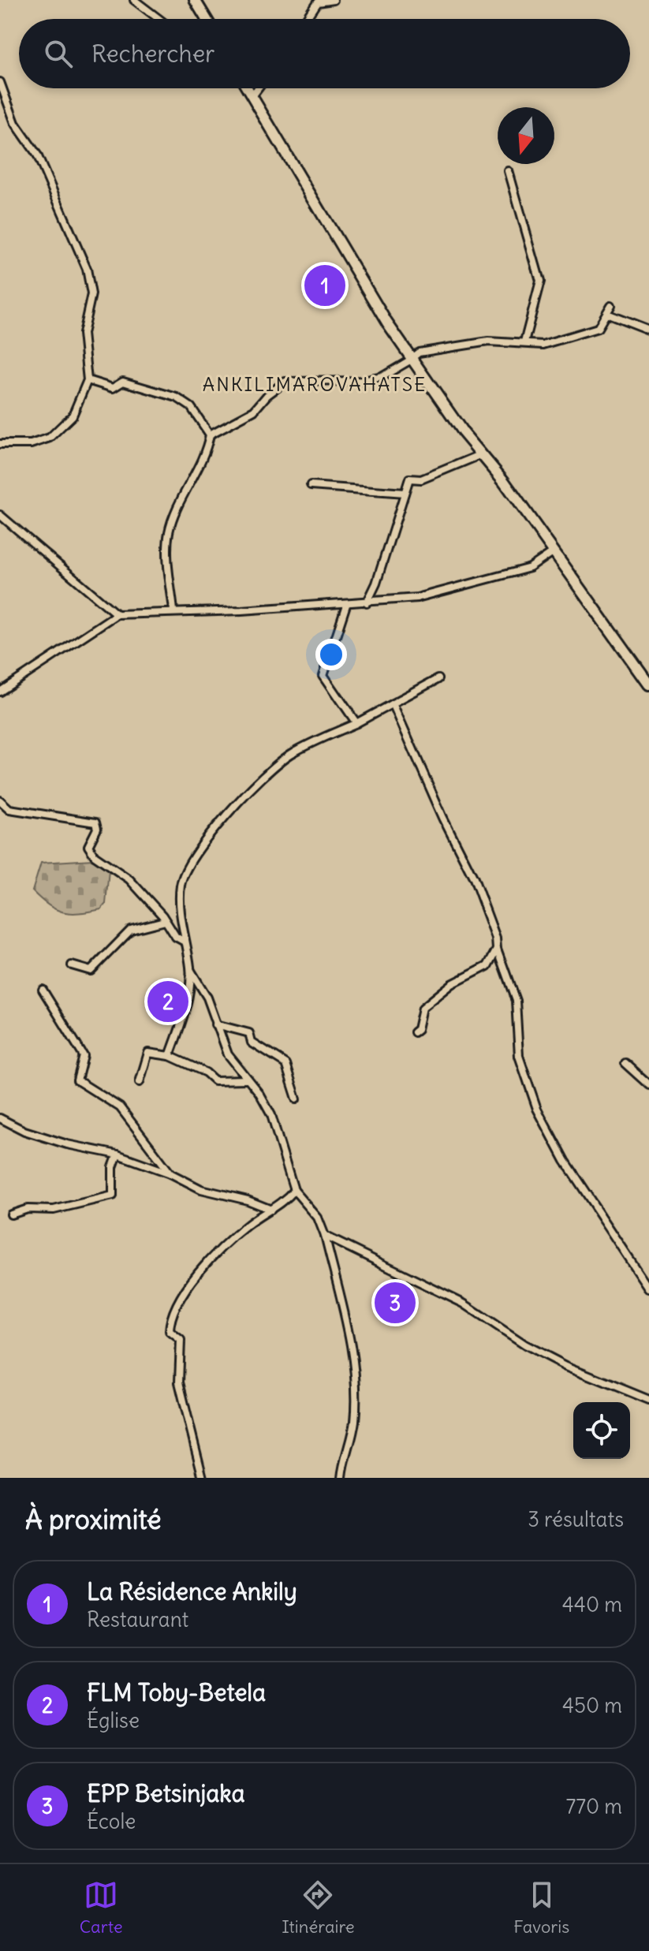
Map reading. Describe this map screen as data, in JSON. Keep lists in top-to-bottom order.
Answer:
{
  "districts": ["ANKILIMAROVAHATSE"],
  "north": "bottom",
  "page": {
    "search": "Rechercher",
    "pins": ["1", "2", "3"],
    "heading": ["À proximité", "3 résultats"],
    "list": [
      {
        "mark": "1",
        "name": "La Résidence Ankily",
        "note": "Restaurant",
        "value": "440 m"
      },
      {
        "mark": "2",
        "name": "FLM Toby-Betela",
        "note": "Église",
        "value": "450 m"
      },
      {
        "mark": "3",
        "name": "EPP Betsinjaka",
        "note": "École",
        "value": "770 m"
      }
    ],
    "nav": ["Carte", "Itinéraire", "Favoris"]
  }
}
